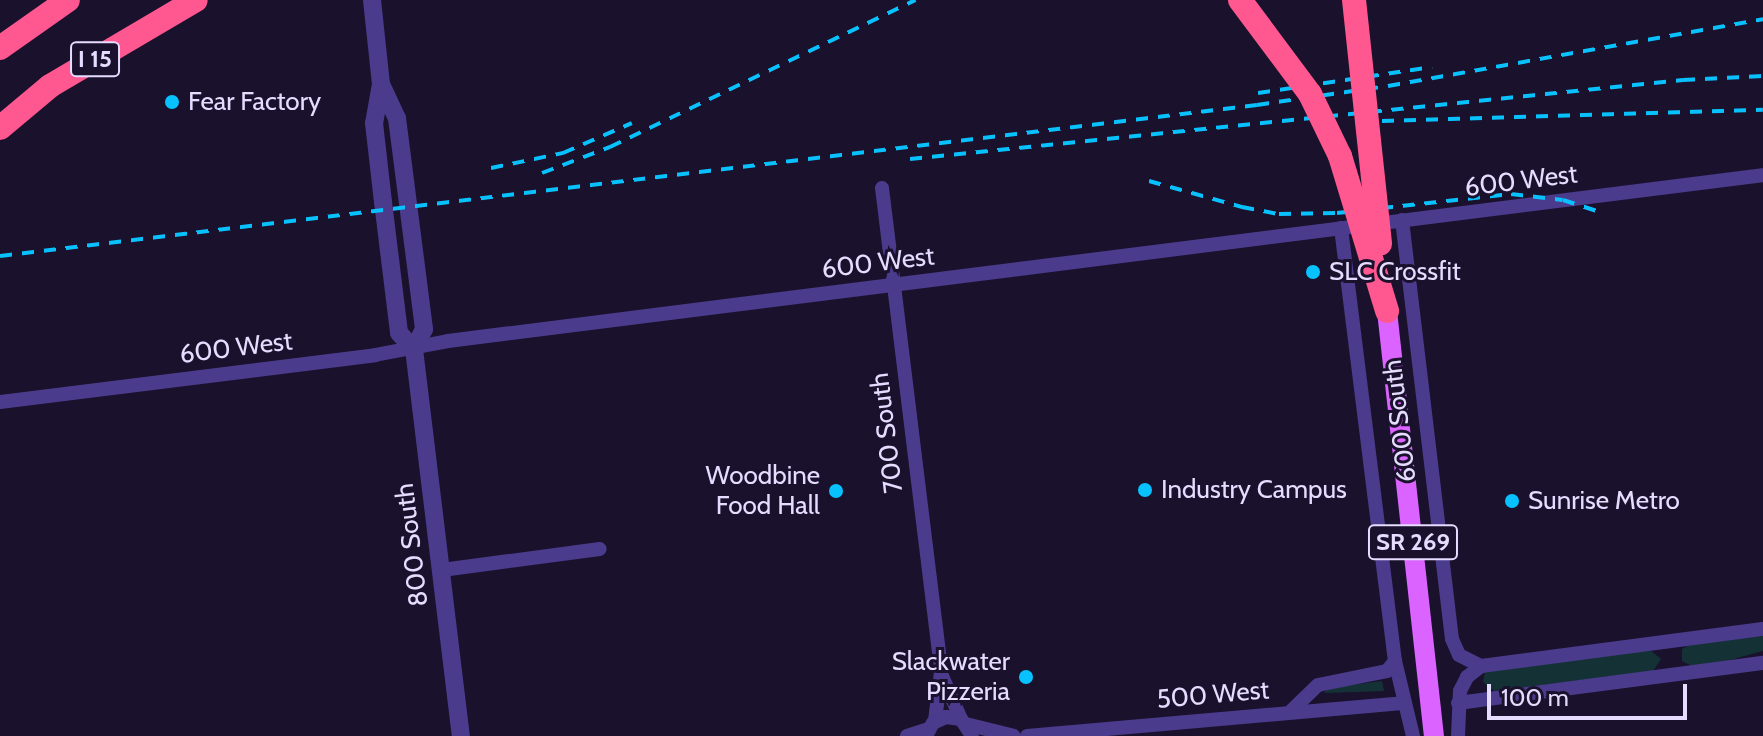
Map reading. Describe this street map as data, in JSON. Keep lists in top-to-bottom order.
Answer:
{
  "streets": {
    "highway": ["I 15"],
    "main road": ["600 South", "SR 269"],
    "street": [
      "600 West",
      "700 South",
      "800 South",
      "500 West"
    ]
  },
  "crossings": [
    ["600 West", "600 South"],
    ["600 West", "700 South"],
    ["600 West", "800 South"],
    ["600 South", "500 West"]
  ],
  "places": [
    "Fear Factory",
    "SLC Crossfit",
    "Industry Campus",
    "Woodbine Food Hall",
    "Sunrise Metro",
    "Slackwater Pizzeria"
  ],
  "scale_bar": "100 m"
}
